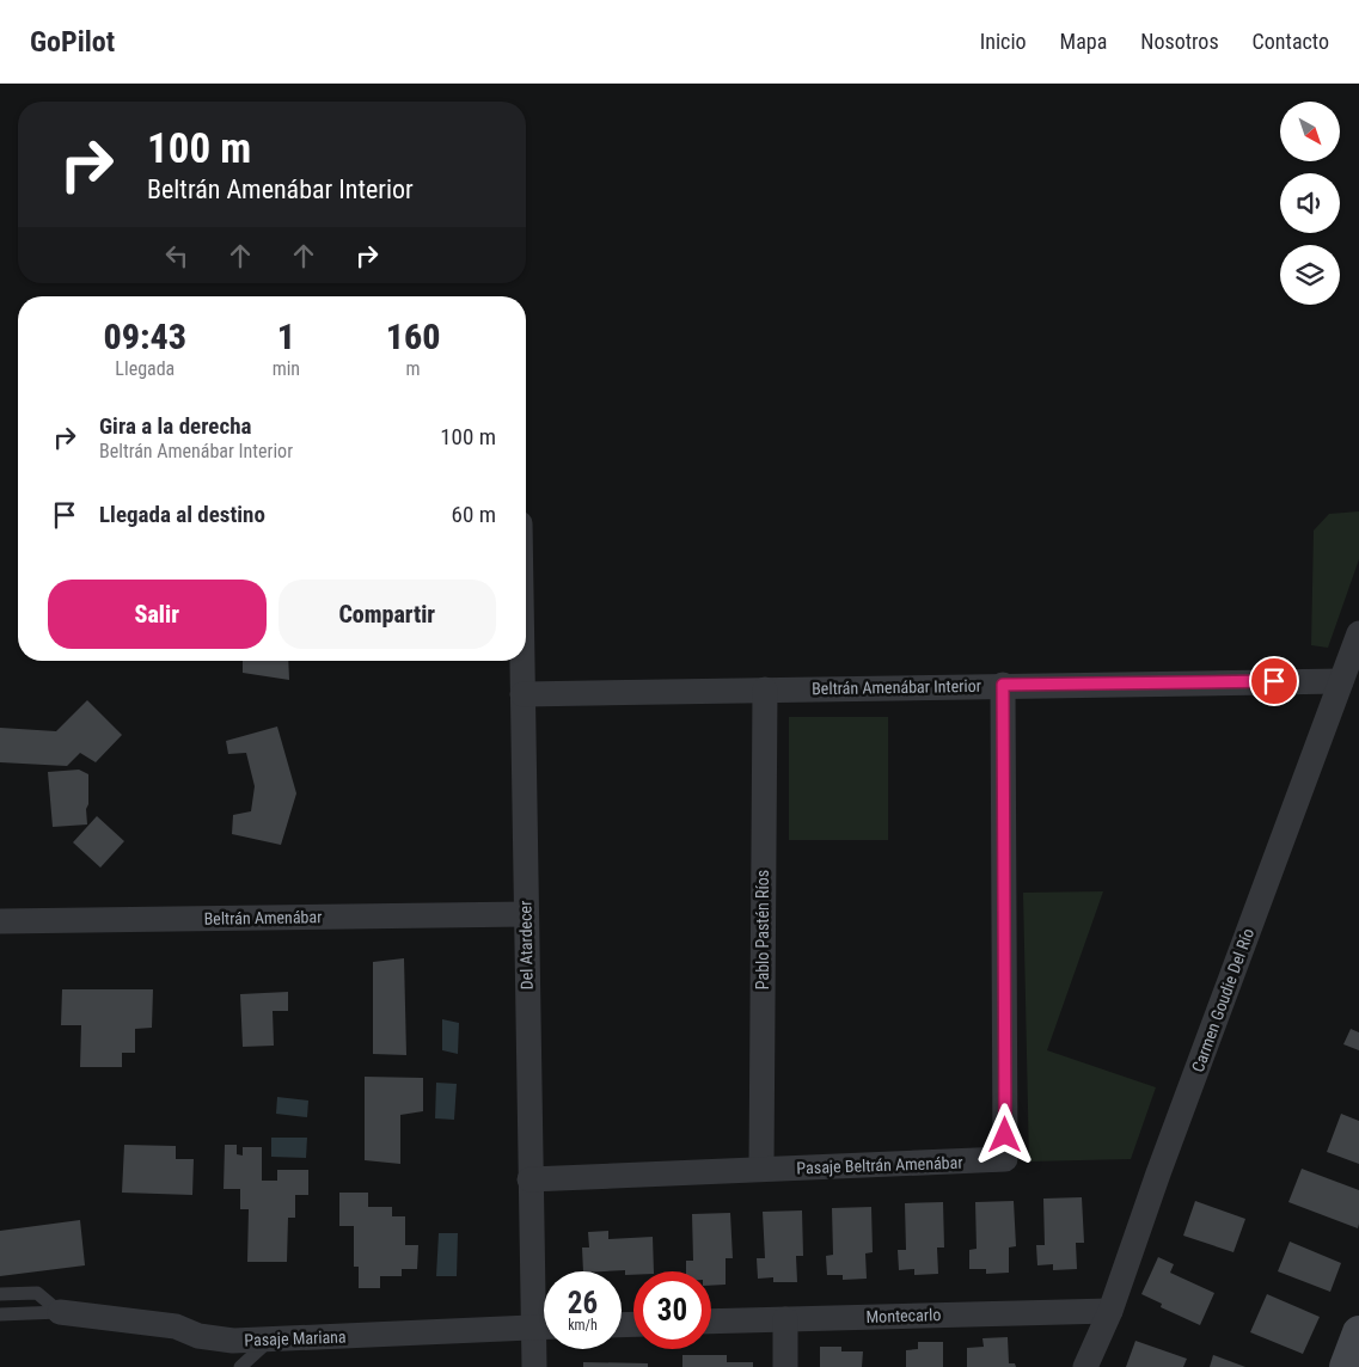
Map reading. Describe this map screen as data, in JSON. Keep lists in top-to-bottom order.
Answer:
{
  "streets": {
    "street": [
      "Beltrán Amenábar Interior",
      "Beltrán Amenábar",
      "Pablo Pastén Ríos",
      "Del Atardecer",
      "Carmen Goudie Del Río",
      "Pasaje Beltrán Amenábar",
      "Montecarlo",
      "Pasaje Mariana"
    ]
  },
  "crossings": [
    ["Beltrán Amenábar Interior", "Pablo Pastén Ríos"],
    ["Beltrán Amenábar Interior", "Del Atardecer"],
    ["Beltrán Amenábar Interior", "Carmen Goudie Del Río"],
    ["Beltrán Amenábar Interior", "Pasaje Beltrán Amenábar"],
    ["Beltrán Amenábar", "Del Atardecer"],
    ["Pablo Pastén Ríos", "Pasaje Beltrán Amenábar"],
    ["Del Atardecer", "Pasaje Beltrán Amenábar"],
    ["Carmen Goudie Del Río", "Montecarlo"]
  ],
  "north": "bottom right",
  "page": {
    "header": "GoPilot",
    "nav": [
      "Inicio",
      "Mapa",
      "Nosotros",
      "Contacto"
    ],
    "turn": ["100 m", "Beltrán Amenábar Interior"],
    "eta": [
      "09:43",
      "Llegada",
      "1",
      "min",
      "160",
      "m"
    ],
    "list": [
      {
        "name": "Gira a la derecha",
        "note": "Beltrán Amenábar Interior",
        "value": "100 m"
      },
      {
        "name": "Llegada al destino",
        "value": "60 m"
      }
    ],
    "buttons": ["Salir", "Compartir"],
    "speed": "26 km/h",
    "limit": "30"
  }
}
